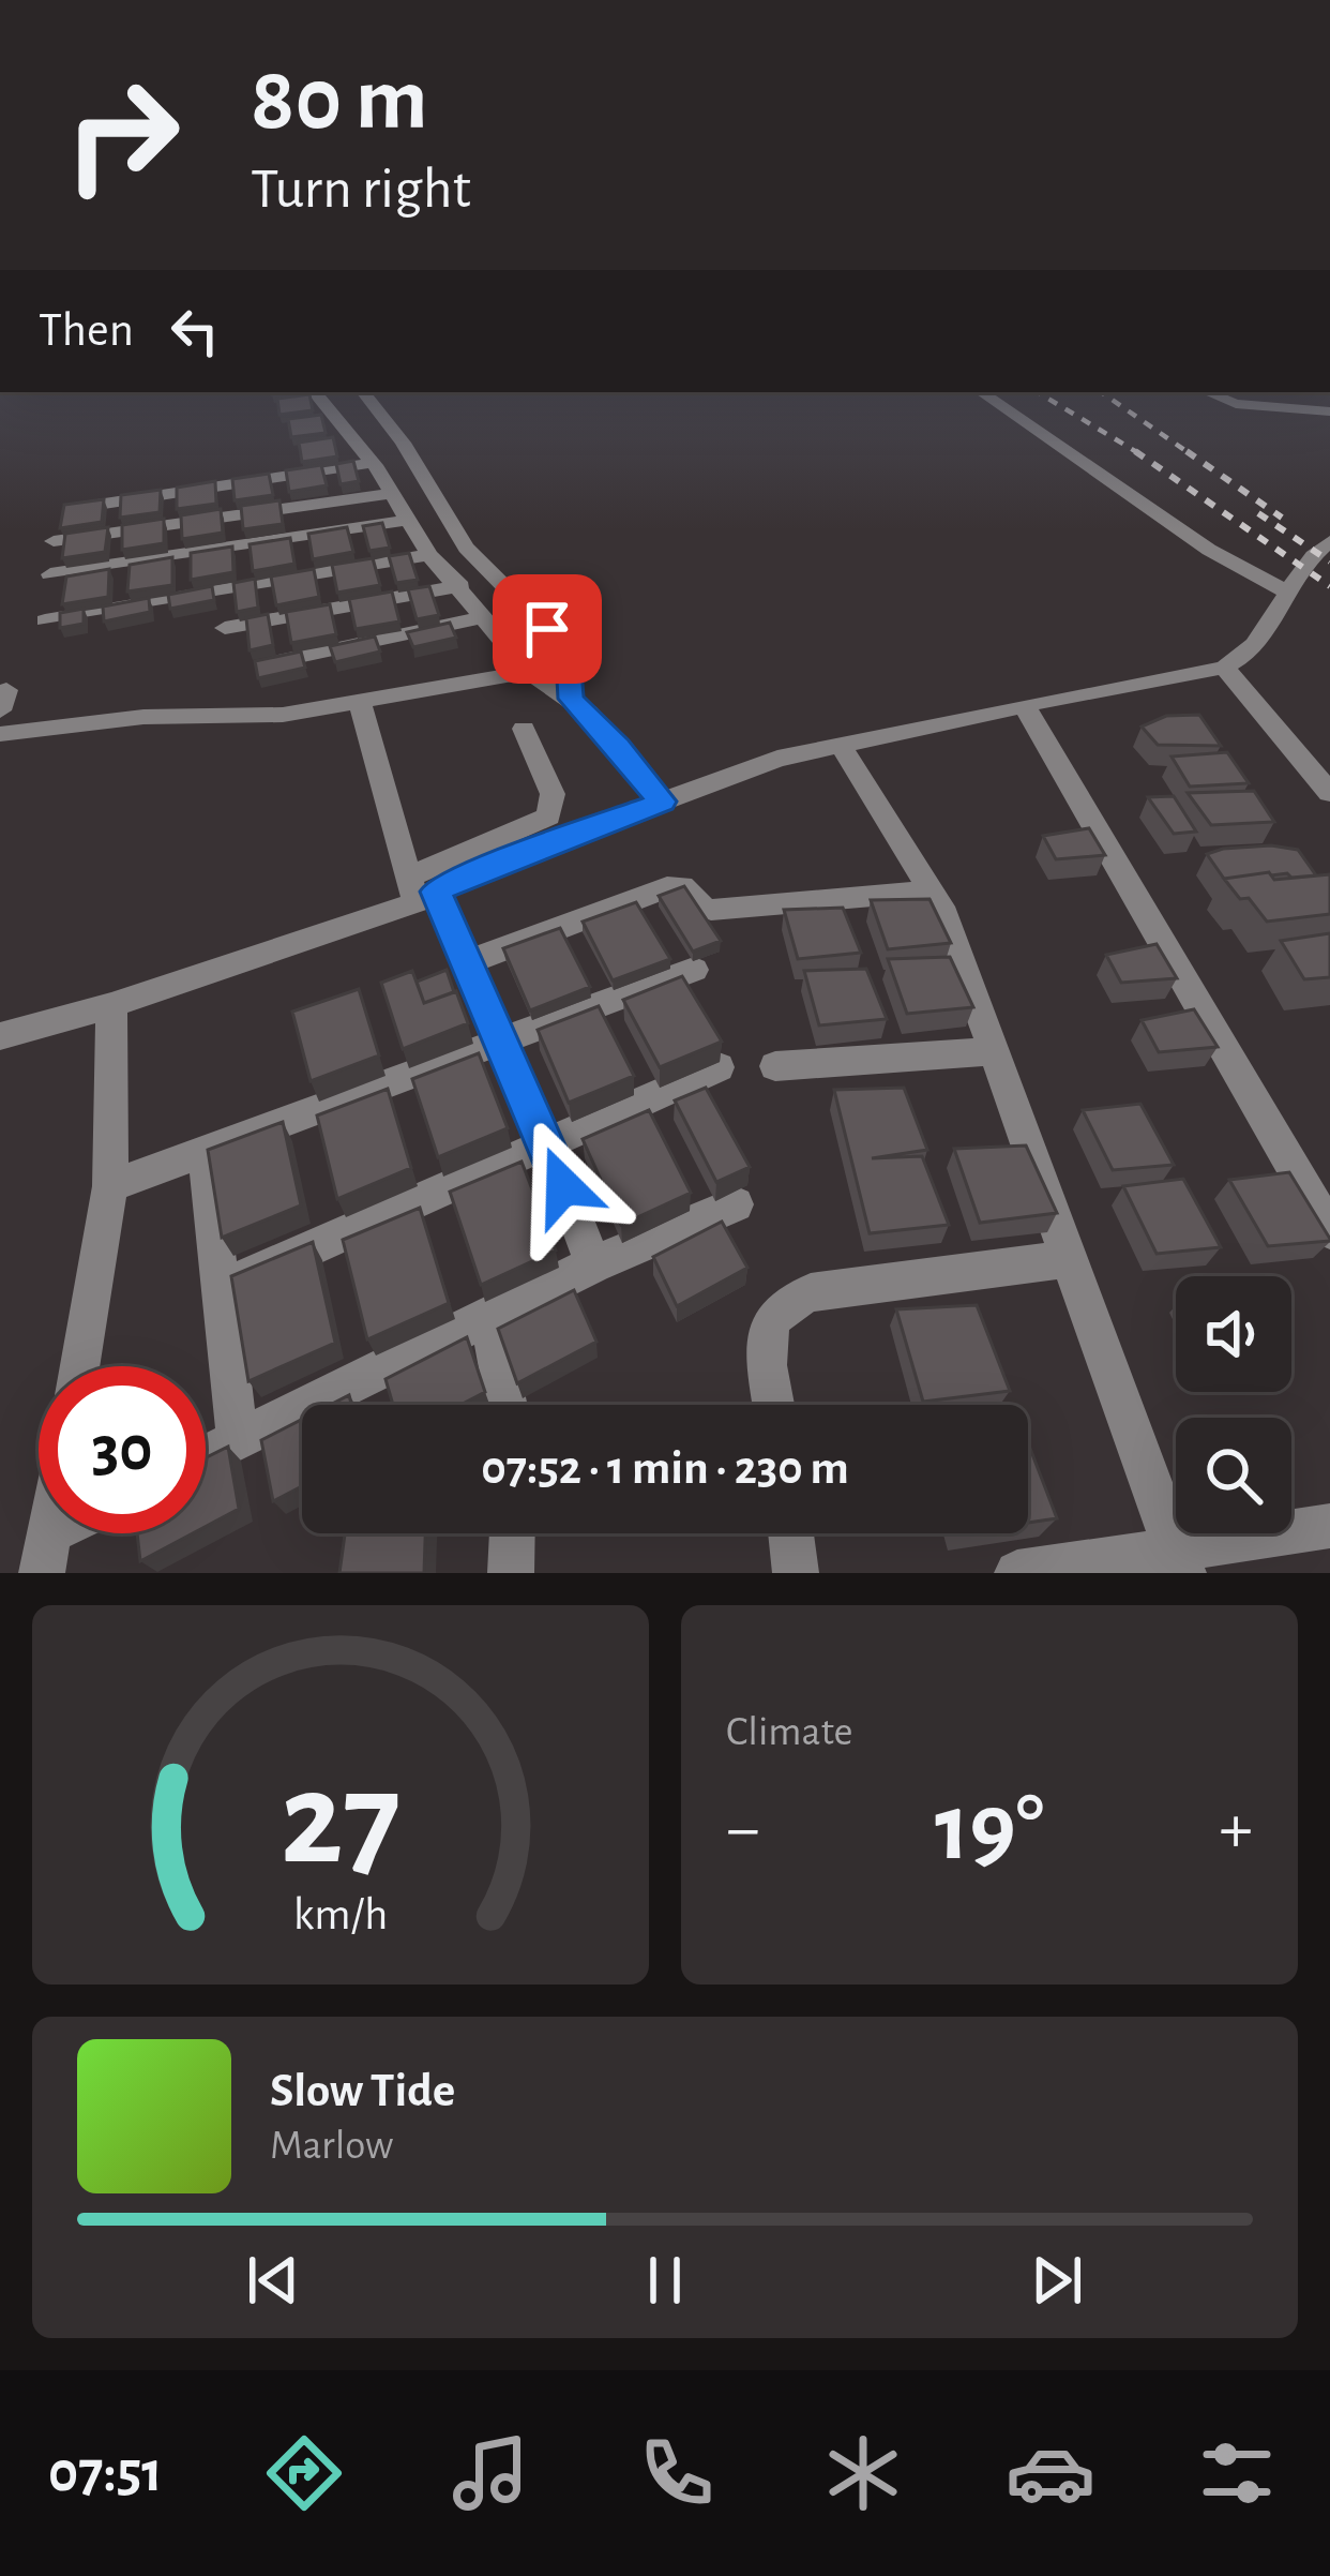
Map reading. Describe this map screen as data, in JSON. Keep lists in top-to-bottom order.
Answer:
{
  "page": {
    "turn": ["80 m", "Turn right"],
    "then": "Then",
    "limit": "30",
    "trip": "07:52 · 1 min · 230 m",
    "tile": "Climate",
    "heat": ["−", "19°", "+"],
    "song": ["Slow Tide", "Marlow"],
    "tabs": "07:51",
    "gauge": ["27", "km/h"]
  }
}
